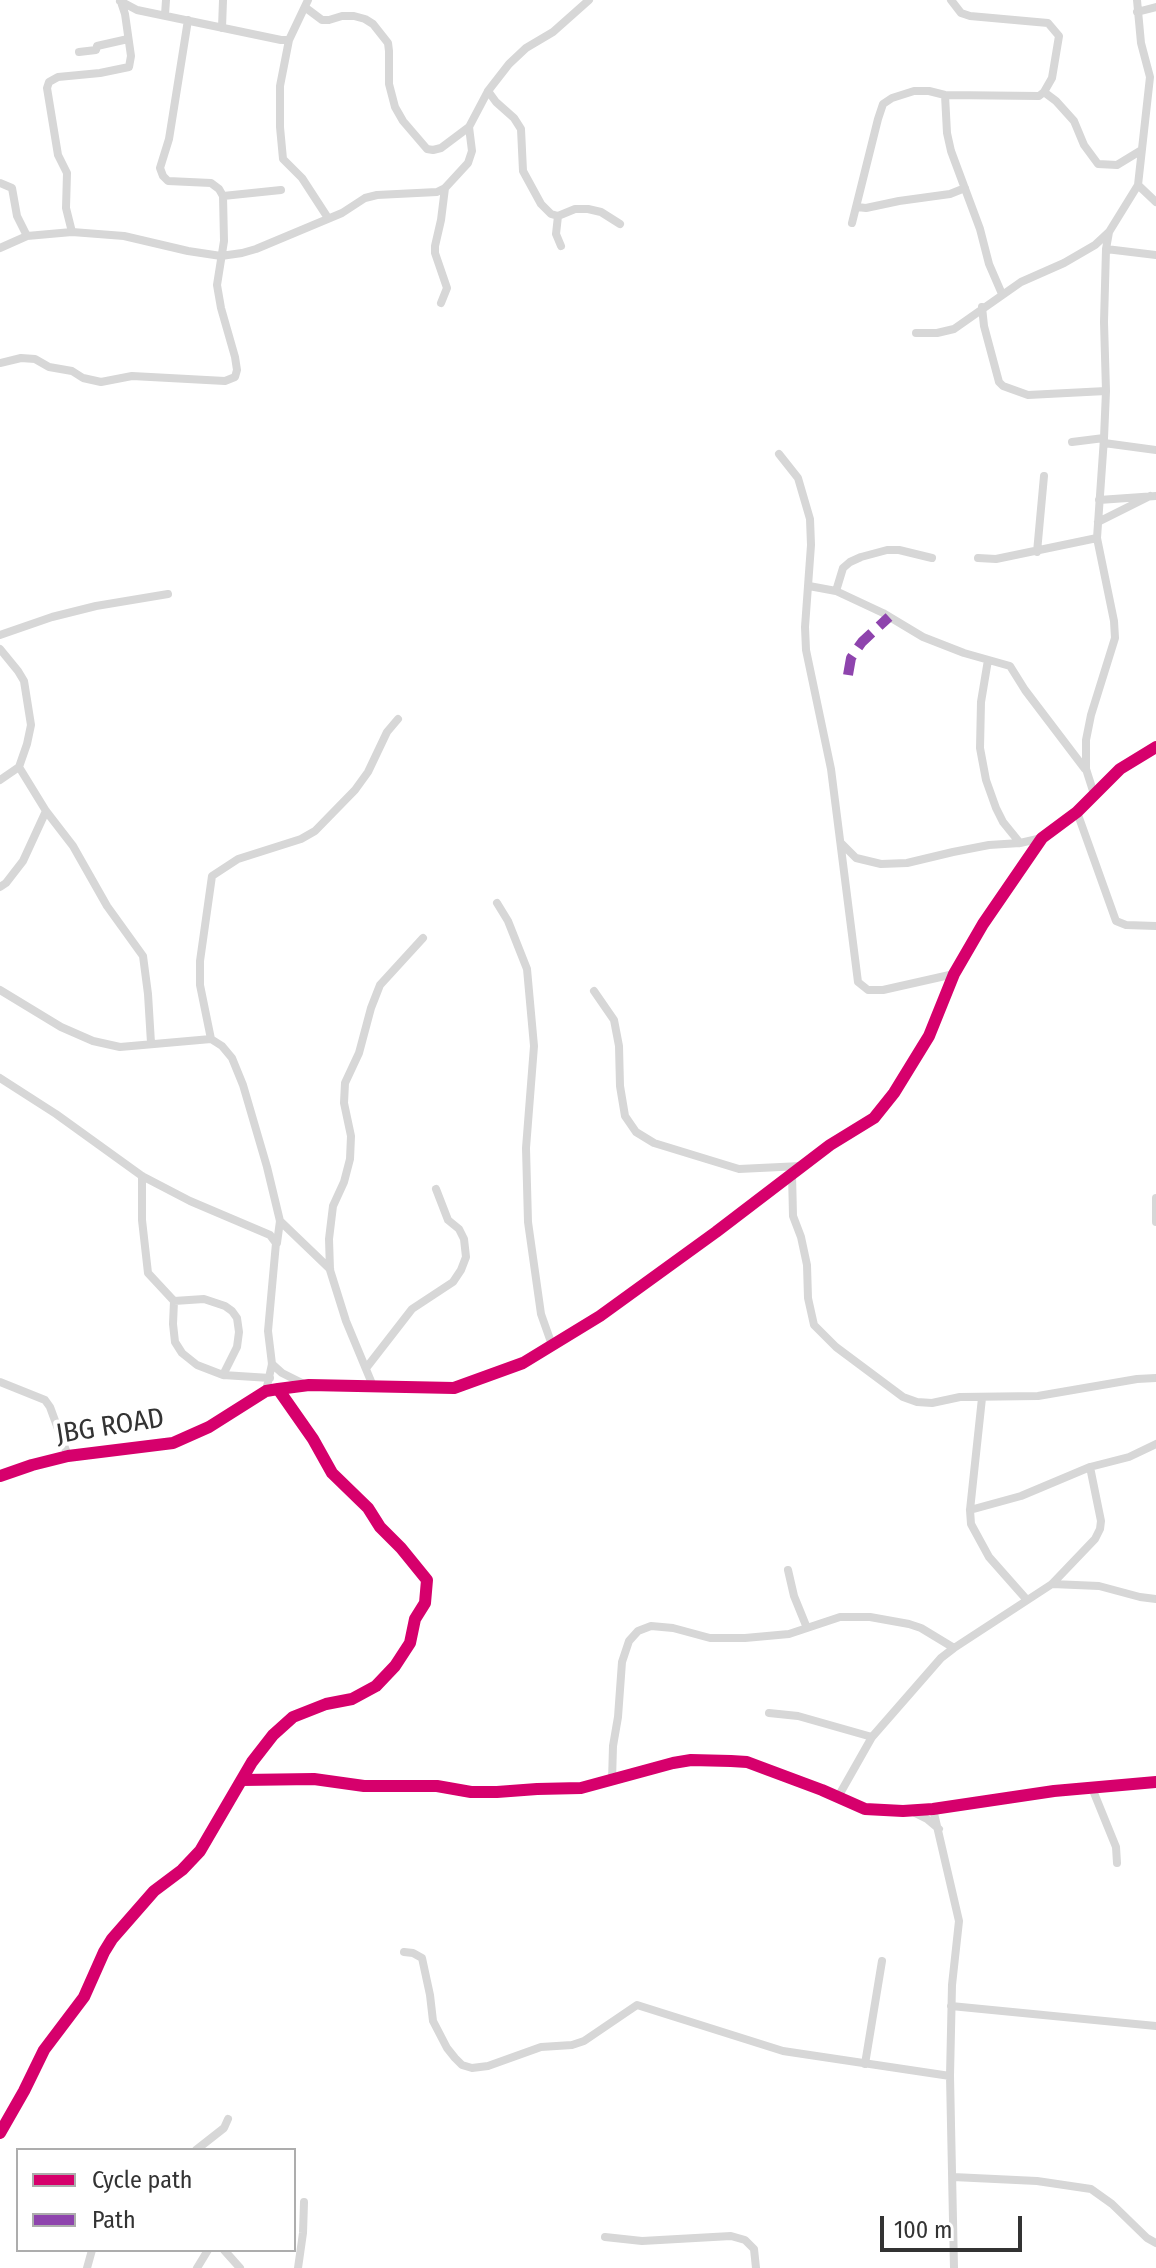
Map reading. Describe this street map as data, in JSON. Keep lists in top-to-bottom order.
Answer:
{
  "streets": {
    "street": ["JBG ROAD"]
  },
  "legend": ["Cycle path", "Path"],
  "scale_bar": "100 m"
}
